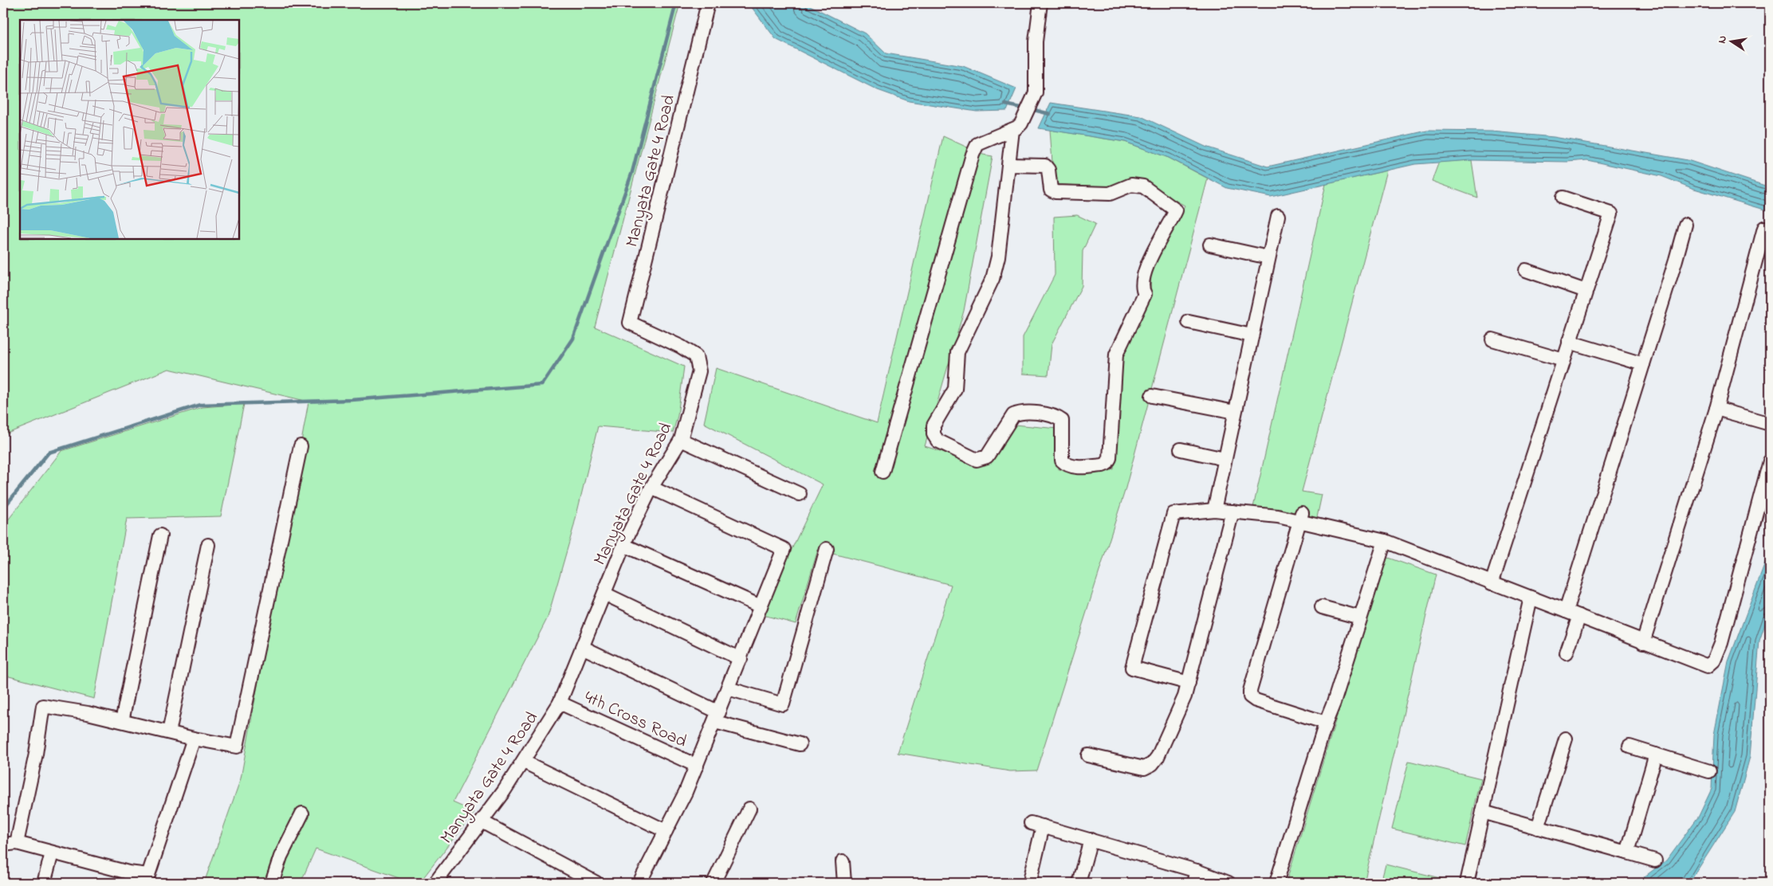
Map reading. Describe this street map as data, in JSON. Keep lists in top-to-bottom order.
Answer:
{
  "streets": {
    "street": ["Manyata Gate 4 Road", "4th Cross Road"]
  },
  "crossings": [
    ["Manyata Gate 4 Road", "4th Cross Road"]
  ],
  "north": "left"
}
